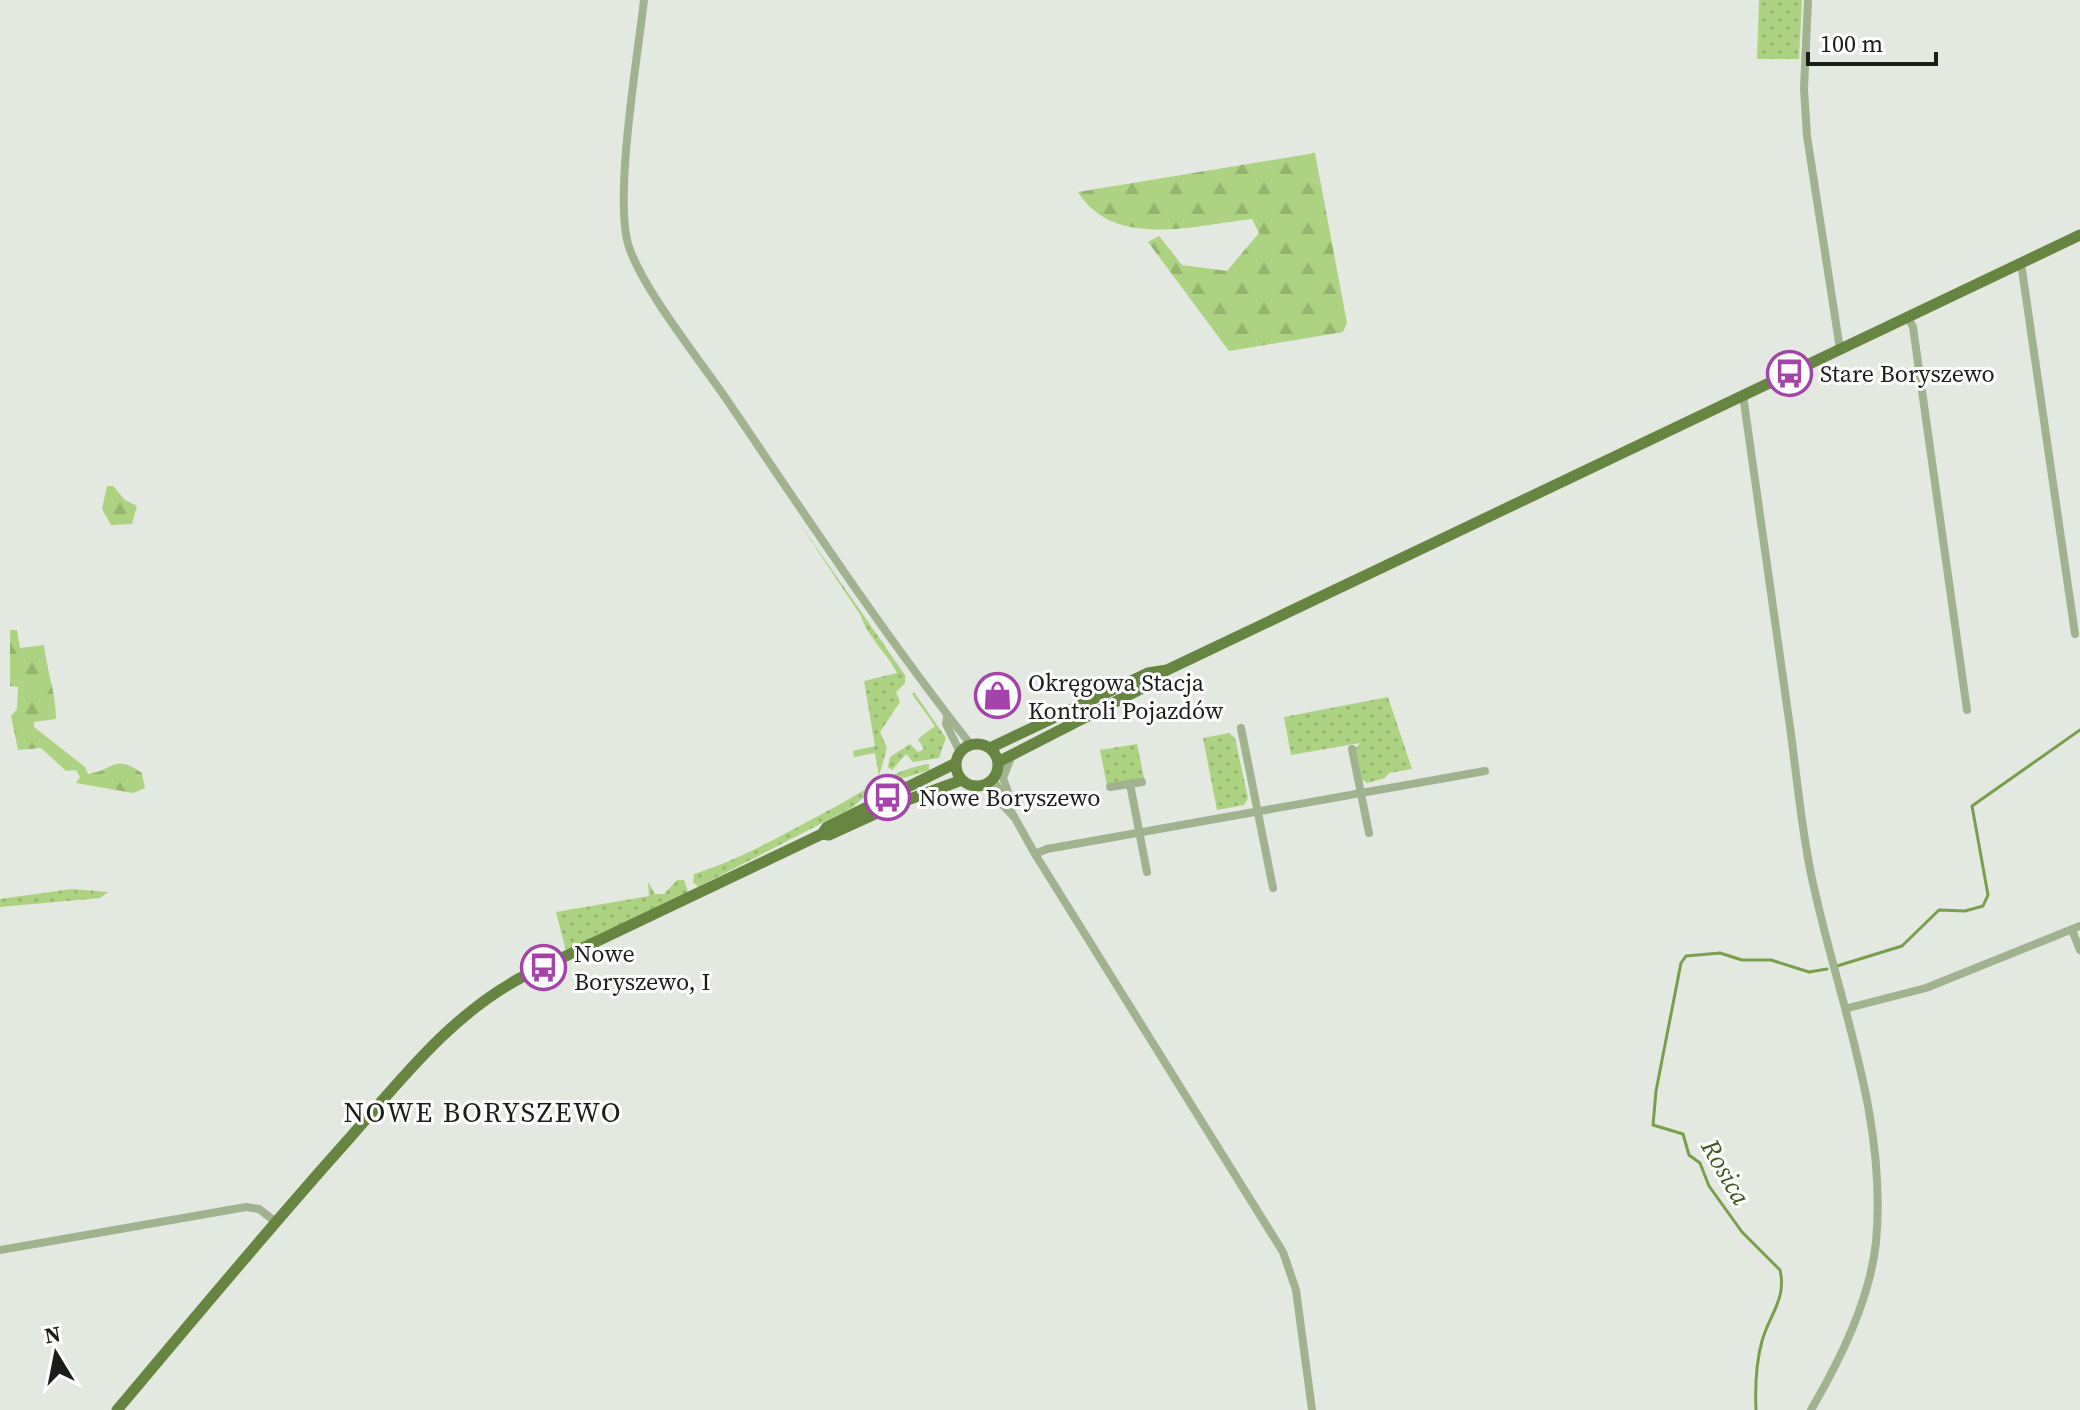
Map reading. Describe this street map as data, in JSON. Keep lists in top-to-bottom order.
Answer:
{
  "districts": ["NOWE BORYSZEWO"],
  "water": ["Rosica"],
  "places": {
    "bus stop": ["Stare Boryszewo", "Nowe Boryszewo", "Nowe Boryszewo, I"],
    "shop": ["Okręgowa Stacja Kontroli Pojazdów"]
  },
  "scale_bar": "100 m",
  "north": "top"
}
